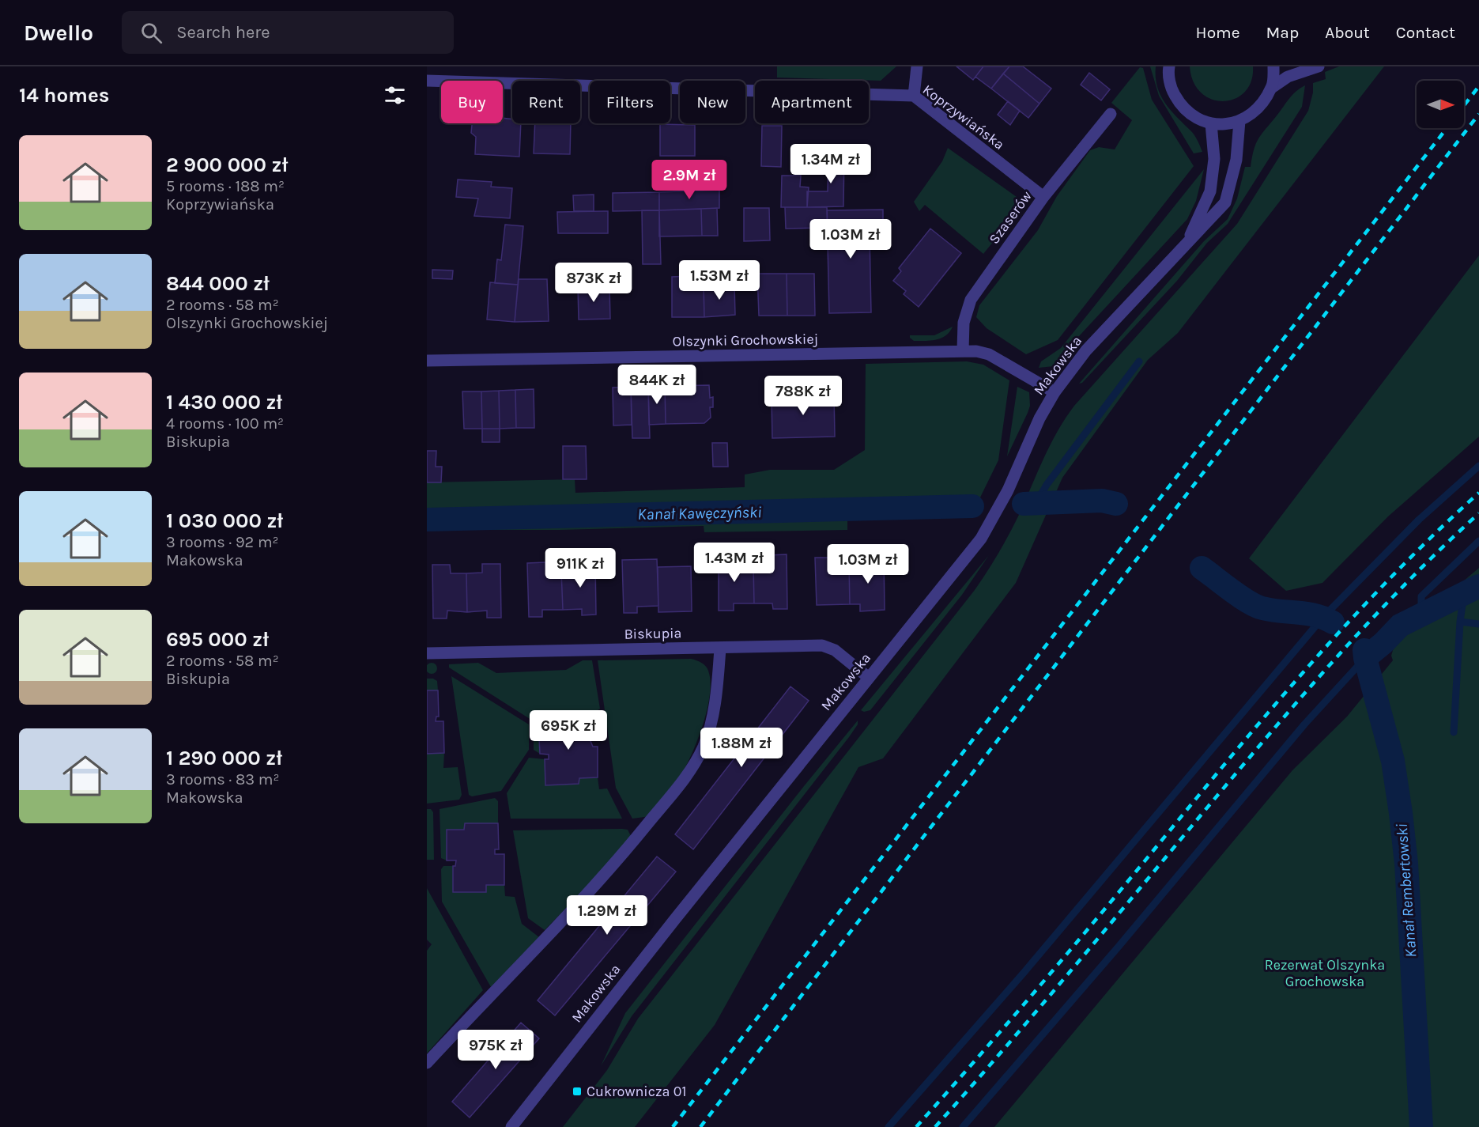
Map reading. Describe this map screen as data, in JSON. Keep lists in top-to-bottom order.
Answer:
{
  "streets": {
    "street": [
      "Koprzywiańska",
      "Szaserów",
      "Olszynki Grochowskiej",
      "Makowska",
      "Biskupia"
    ]
  },
  "crossings": [
    ["Koprzywiańska", "Szaserów"],
    ["Szaserów", "Olszynki Grochowskiej"],
    ["Olszynki Grochowskiej", "Makowska"],
    ["Makowska", "Biskupia"]
  ],
  "water": ["Kanał Kawęczyński", "Kanał Rembertowski"],
  "parks": ["Rezerwat Olszynka Grochowska"],
  "places": {
    "transit": ["Cukrownicza 01"]
  },
  "north": "right",
  "page": {
    "header": "Dwello",
    "search": "Search here",
    "nav": [
      "Home",
      "Map",
      "About",
      "Contact"
    ],
    "heading": "14 homes",
    "chip": [
      "Buy",
      "Rent",
      "Filters",
      "New",
      "Apartment"
    ],
    "list": [
      {
        "name": "2 900 000 zł",
        "note": "5 rooms · 188 m² · Koprzywiańska"
      },
      {
        "name": "844 000 zł",
        "note": "2 rooms · 58 m² · Olszynki Grochowskiej"
      },
      {
        "name": "1 430 000 zł",
        "note": "4 rooms · 100 m² · Biskupia"
      },
      {
        "name": "1 030 000 zł",
        "note": "3 rooms · 92 m² · Makowska"
      },
      {
        "name": "695 000 zł",
        "note": "2 rooms · 58 m² · Biskupia"
      },
      {
        "name": "1 290 000 zł",
        "note": "3 rooms · 83 m² · Makowska"
      }
    ],
    "price": [
      "1.34M zł",
      "2.9M zł",
      "1.03M zł",
      "1.53M zł",
      "873K zł",
      "844K zł",
      "788K zł",
      "1.43M zł",
      "1.03M zł",
      "911K zł",
      "695K zł",
      "1.88M zł",
      "1.29M zł",
      "975K zł"
    ]
  }
}
